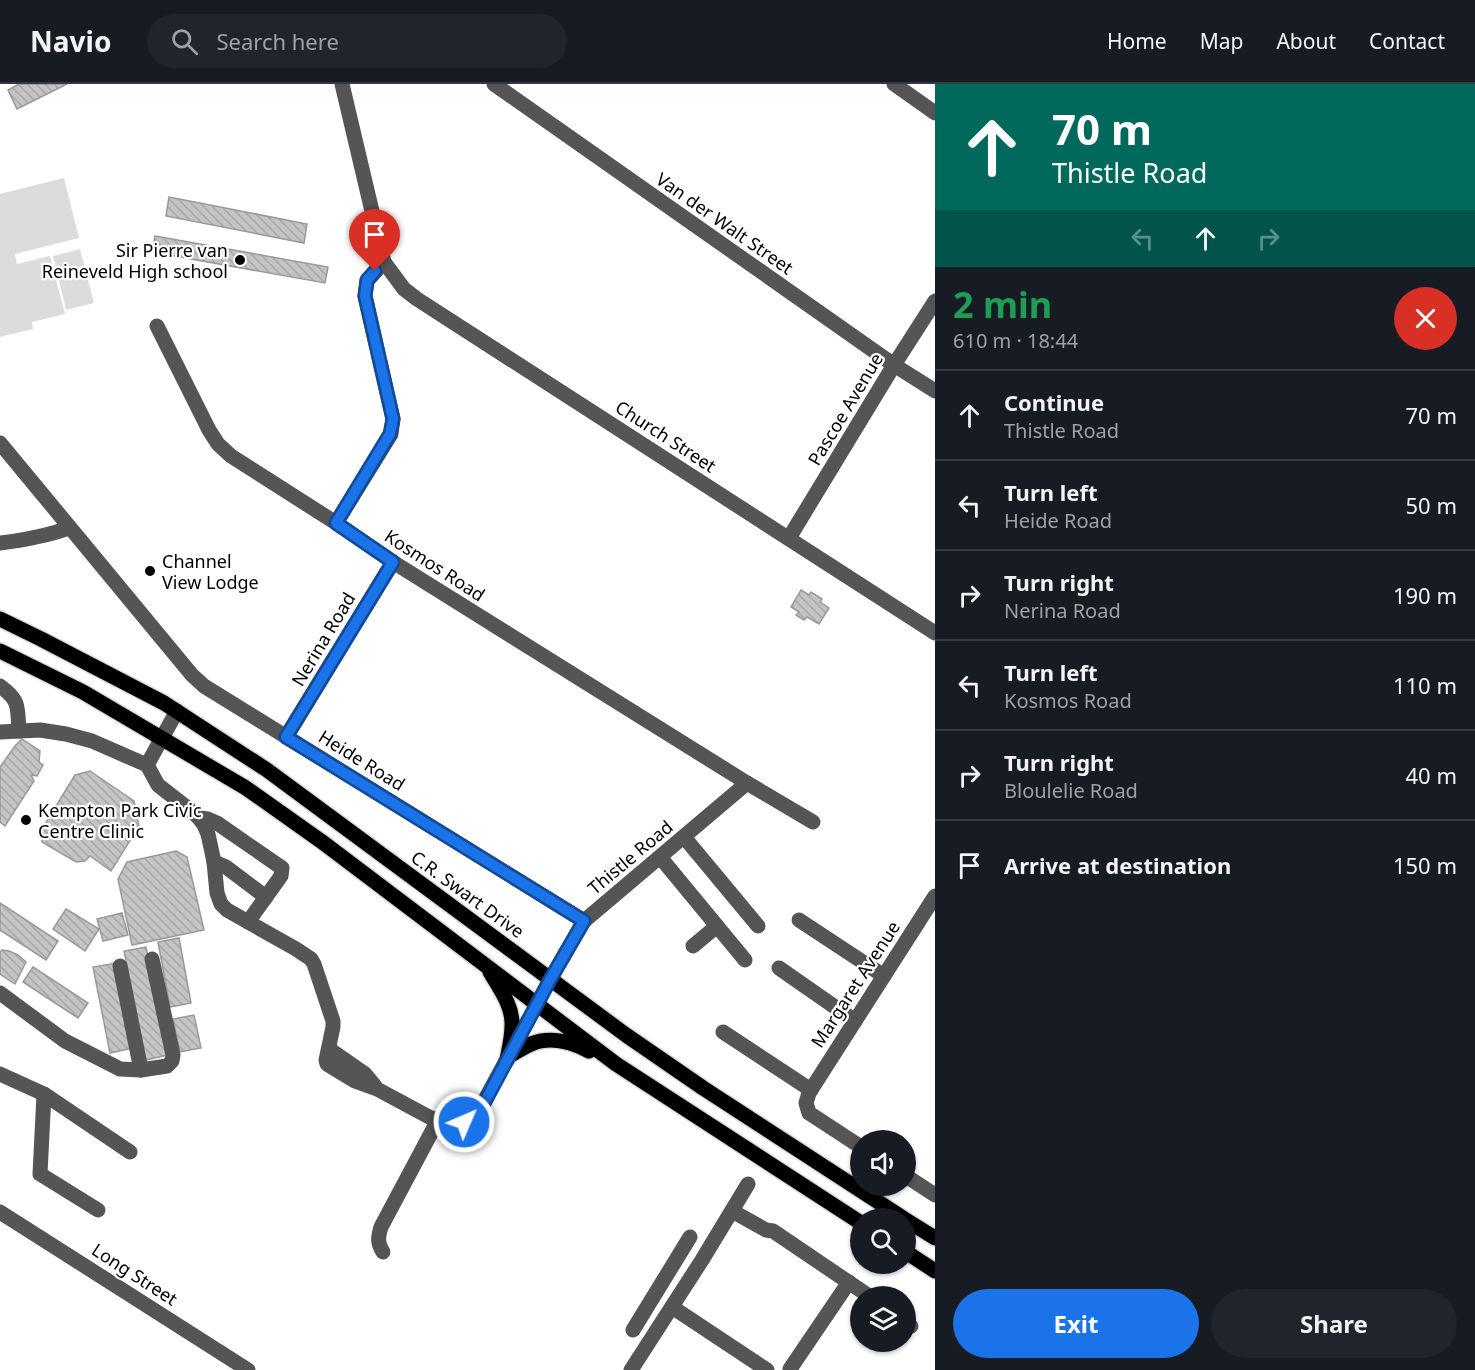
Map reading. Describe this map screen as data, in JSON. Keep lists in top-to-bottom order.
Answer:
{
  "streets": {
    "main road": ["C.R. Swart Drive"],
    "street": [
      "Van der Walt Street",
      "Pascoe Avenue",
      "Church Street",
      "Kosmos Road",
      "Nerina Road",
      "Heide Road",
      "Thistle Road",
      "Margaret Avenue",
      "Long Street"
    ]
  },
  "crossings": [
    ["Van der Walt Street", "Pascoe Avenue"],
    ["Pascoe Avenue", "Church Street"],
    ["Kosmos Road", "Nerina Road"],
    ["Kosmos Road", "Thistle Road"],
    ["Nerina Road", "Heide Road"],
    ["Heide Road", "Thistle Road"],
    ["Thistle Road", "C.R. Swart Drive"]
  ],
  "places": ["Sir Pierre van Reineveld High school", "Channel View Lodge", "Kempton Park Civic Centre Clinic"],
  "page": {
    "header": "Navio",
    "search": "Search here",
    "nav": [
      "Home",
      "Map",
      "About",
      "Contact"
    ],
    "turn": ["70 m", "Thistle Road"],
    "heading": ["2 min", "610 m · 18:44"],
    "list": [
      {
        "name": "Continue",
        "note": "Thistle Road",
        "value": "70 m"
      },
      {
        "name": "Turn left",
        "note": "Heide Road",
        "value": "50 m"
      },
      {
        "name": "Turn right",
        "note": "Nerina Road",
        "value": "190 m"
      },
      {
        "name": "Turn left",
        "note": "Kosmos Road",
        "value": "110 m"
      },
      {
        "name": "Turn right",
        "note": "Bloulelie Road",
        "value": "40 m"
      },
      {
        "name": "Arrive at destination",
        "value": "150 m"
      }
    ],
    "buttons": ["Exit", "Share"]
  }
}
